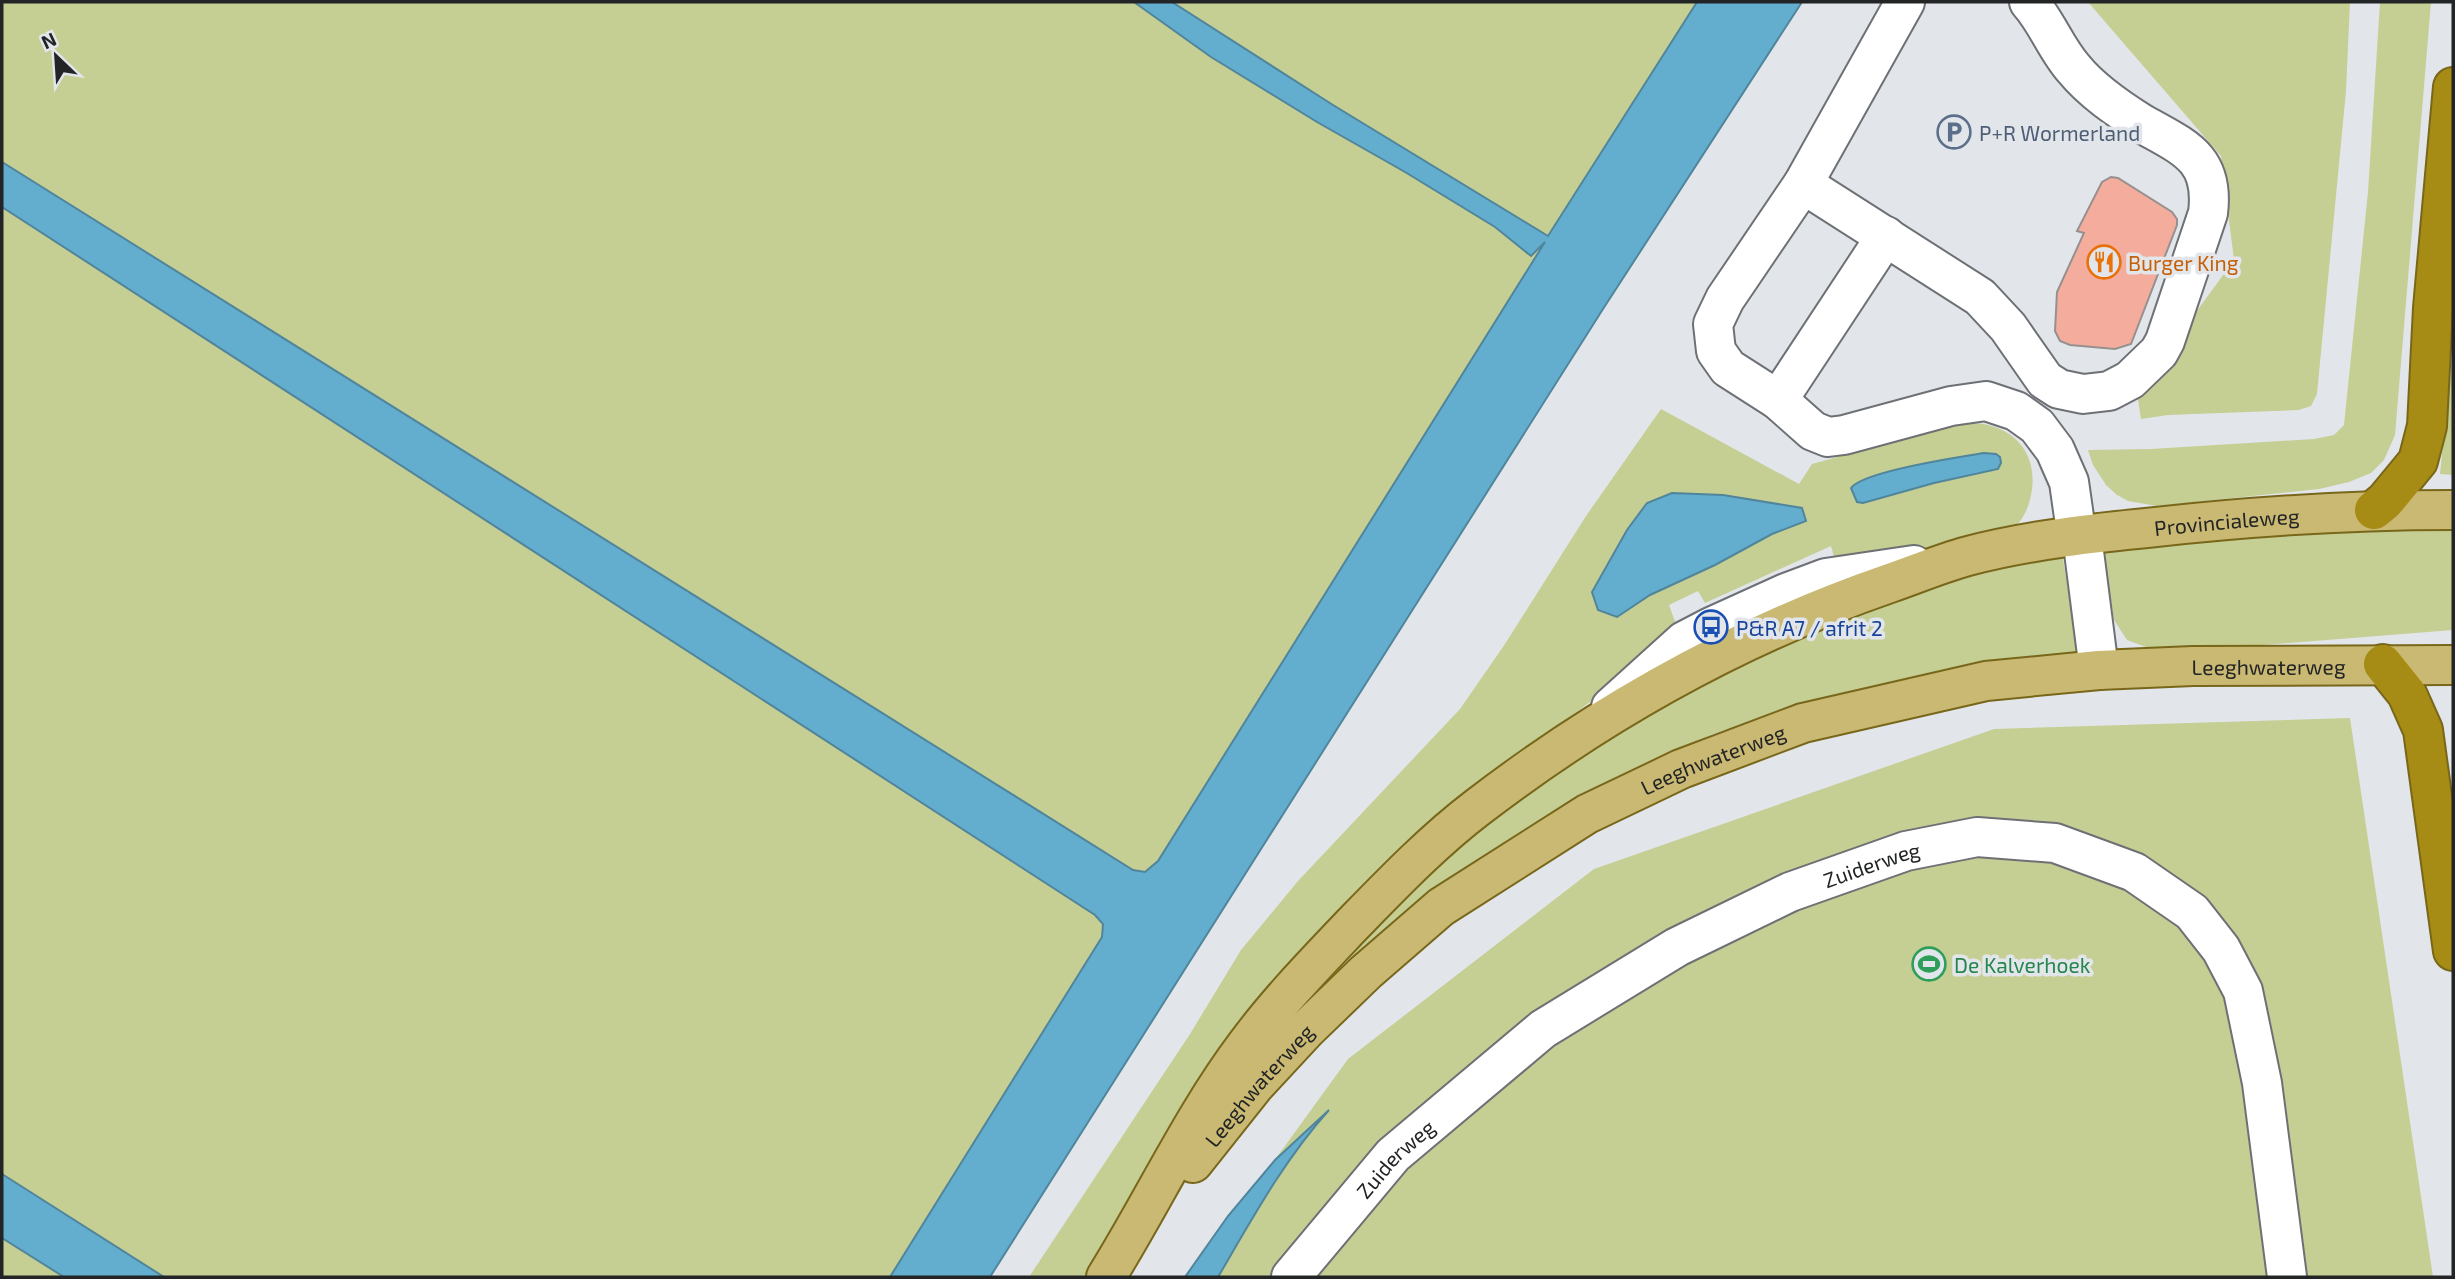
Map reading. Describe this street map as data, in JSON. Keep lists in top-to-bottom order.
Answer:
{
  "streets": {
    "main road": ["Provincialeweg", "Leeghwaterweg"],
    "lane": ["Zuiderweg"]
  },
  "crossings": [
    ["Provincialeweg", "Leeghwaterweg"]
  ],
  "places": {
    "parking": ["P+R Wormerland"],
    "restaurant": ["Burger King"],
    "bus stop": ["P&R A7 / afrit 2"],
    "sports": ["De Kalverhoek"]
  },
  "north": "top left"
}
